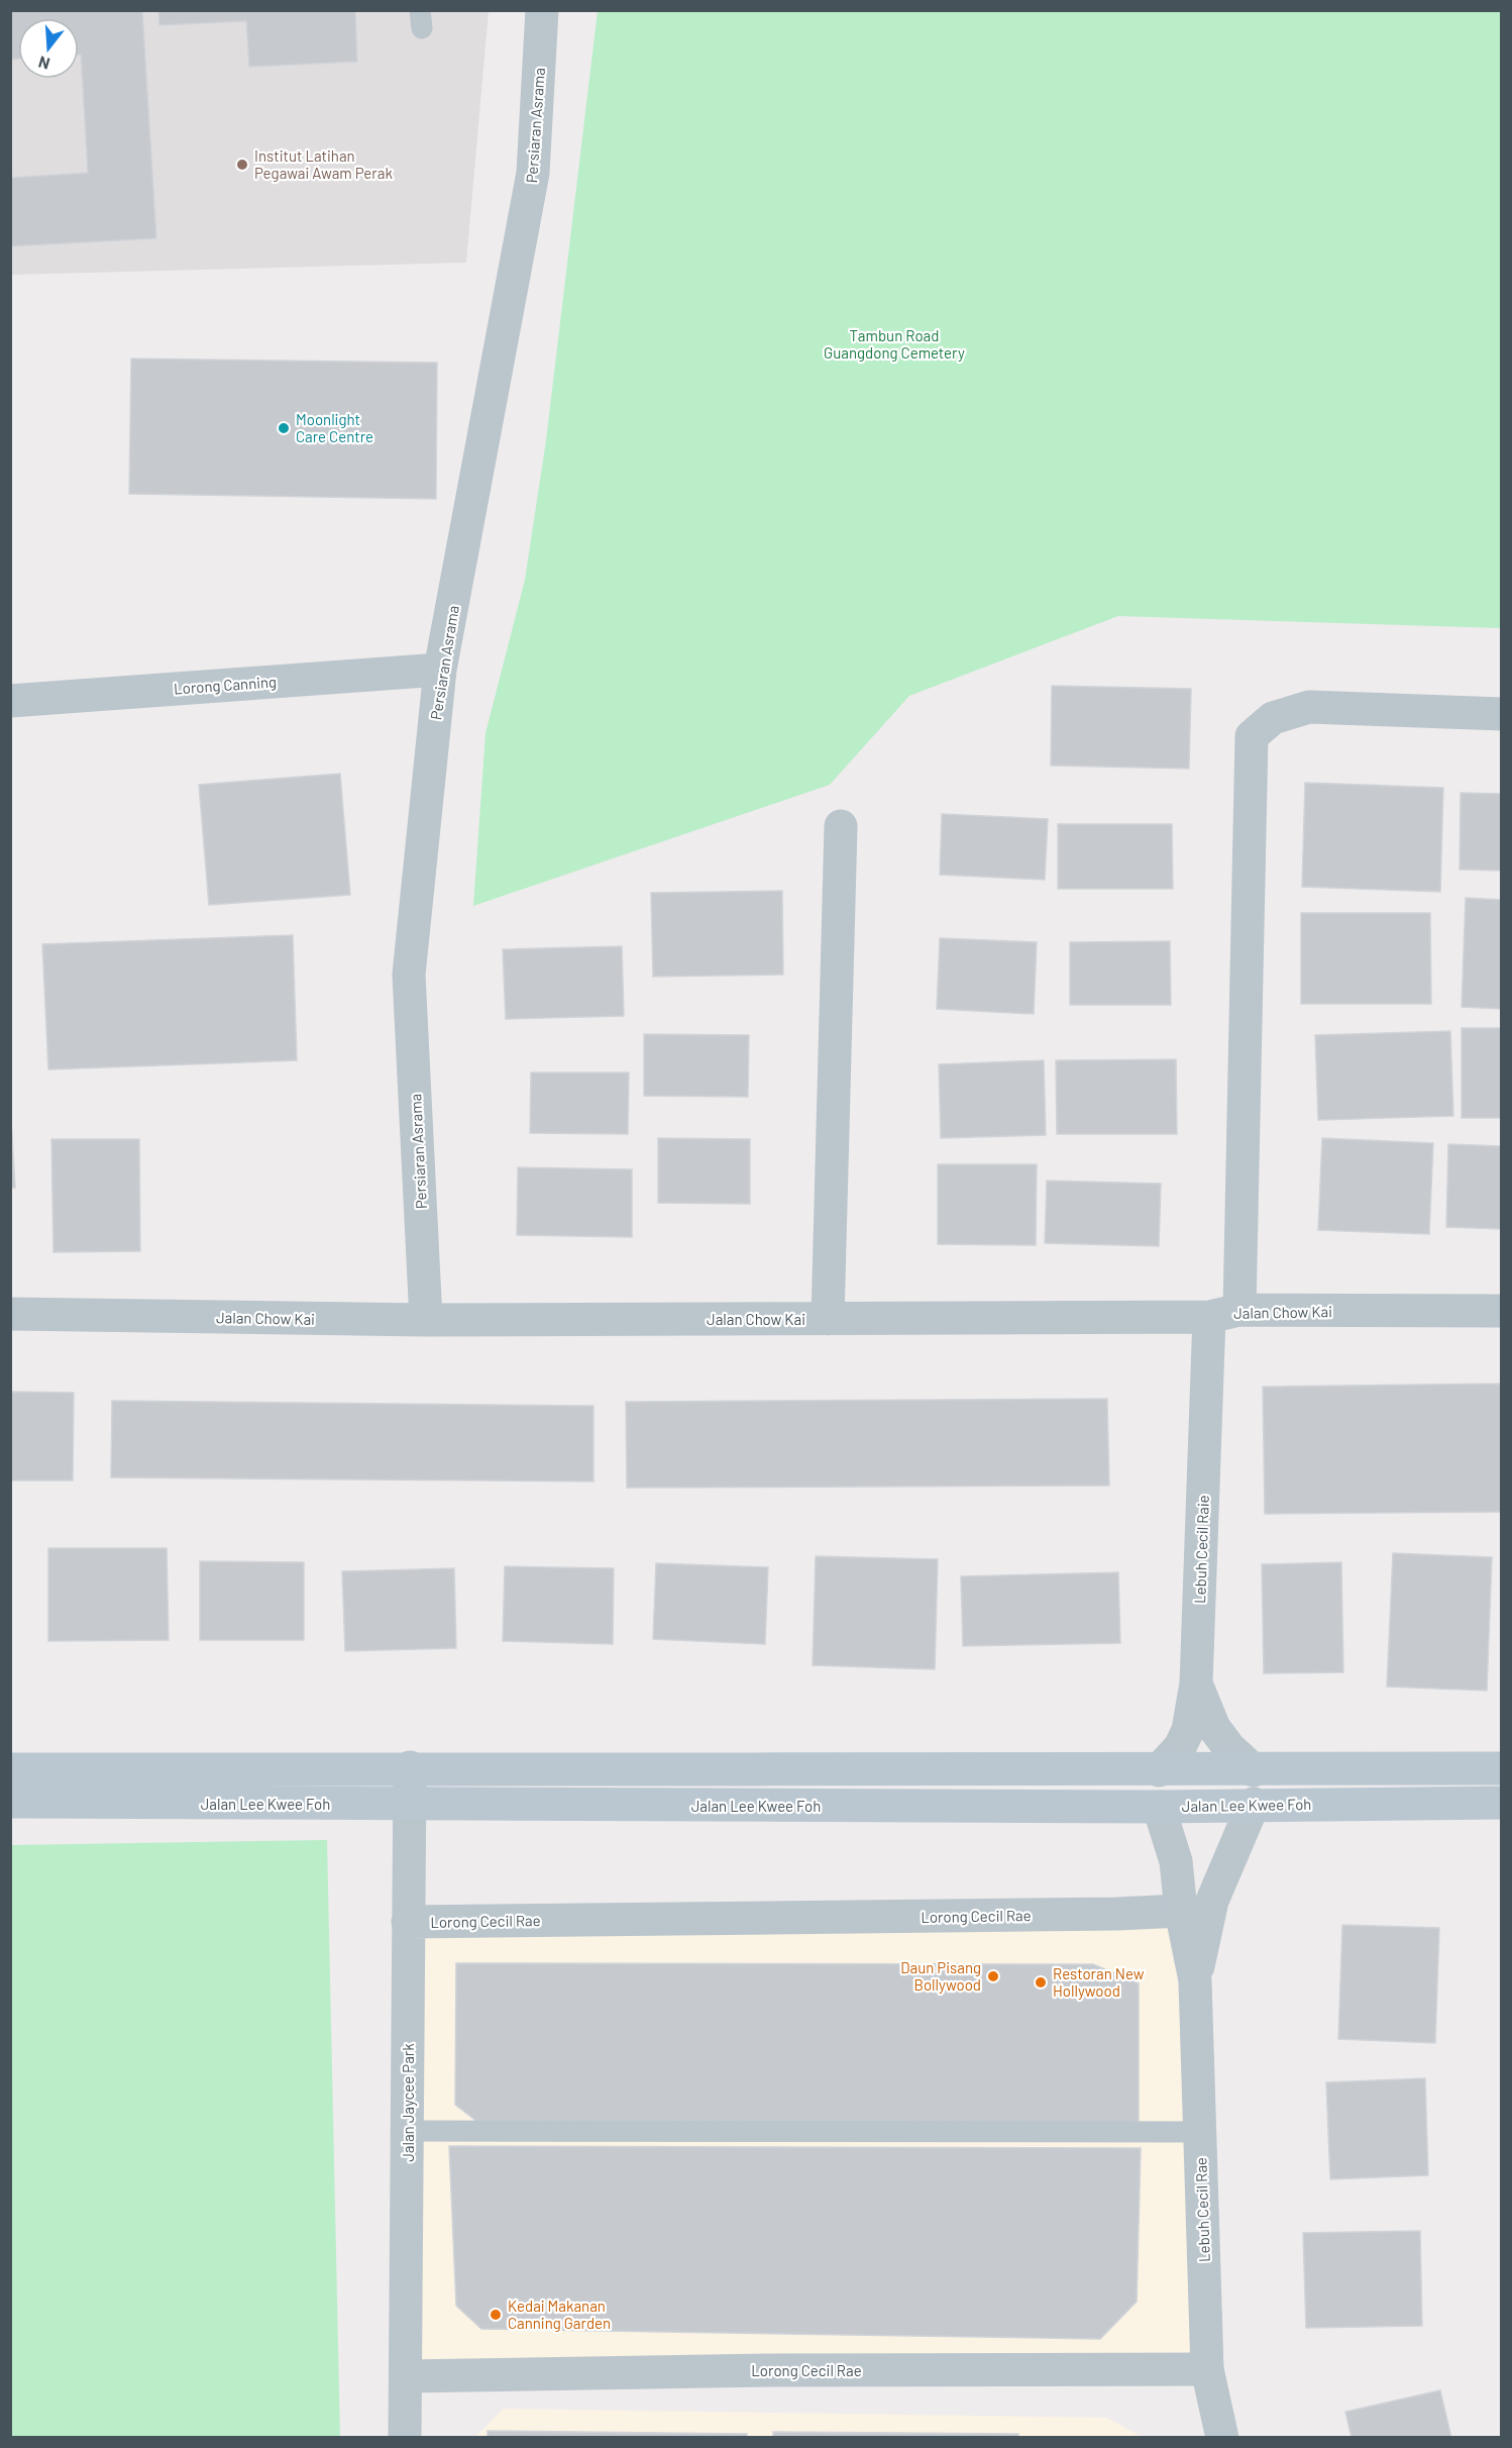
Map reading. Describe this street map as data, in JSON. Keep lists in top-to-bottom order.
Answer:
{
  "streets": {
    "main road": ["Jalan Lee Kwee Foh"],
    "street": [
      "Persiaran Asrama",
      "Lorong Canning",
      "Jalan Chow Kai",
      "Lebuh Cecil Raie",
      "Lorong Cecil Rae",
      "Jalan Jaycee Park",
      "Lebuh Cecil Rae"
    ]
  },
  "crossings": [
    ["Persiaran Asrama", "Lorong Canning"],
    ["Persiaran Asrama", "Jalan Chow Kai"],
    ["Jalan Chow Kai", "Lebuh Cecil Raie"],
    ["Jalan Lee Kwee Foh", "Jalan Jaycee Park"],
    ["Jalan Lee Kwee Foh", "Lebuh Cecil Rae"],
    ["Lorong Cecil Rae", "Jalan Jaycee Park"],
    ["Lorong Cecil Rae", "Lebuh Cecil Rae"]
  ],
  "parks": ["Tambun Road Guangdong Cemetery"],
  "places": [
    "Institut Latihan Pegawai Awam Perak",
    "Moonlight Care Centre",
    "Daun Pisang Bollywood",
    "Restoran New Hollywood",
    "Kedai Makanan Canning Garden"
  ],
  "north": "bottom"
}
